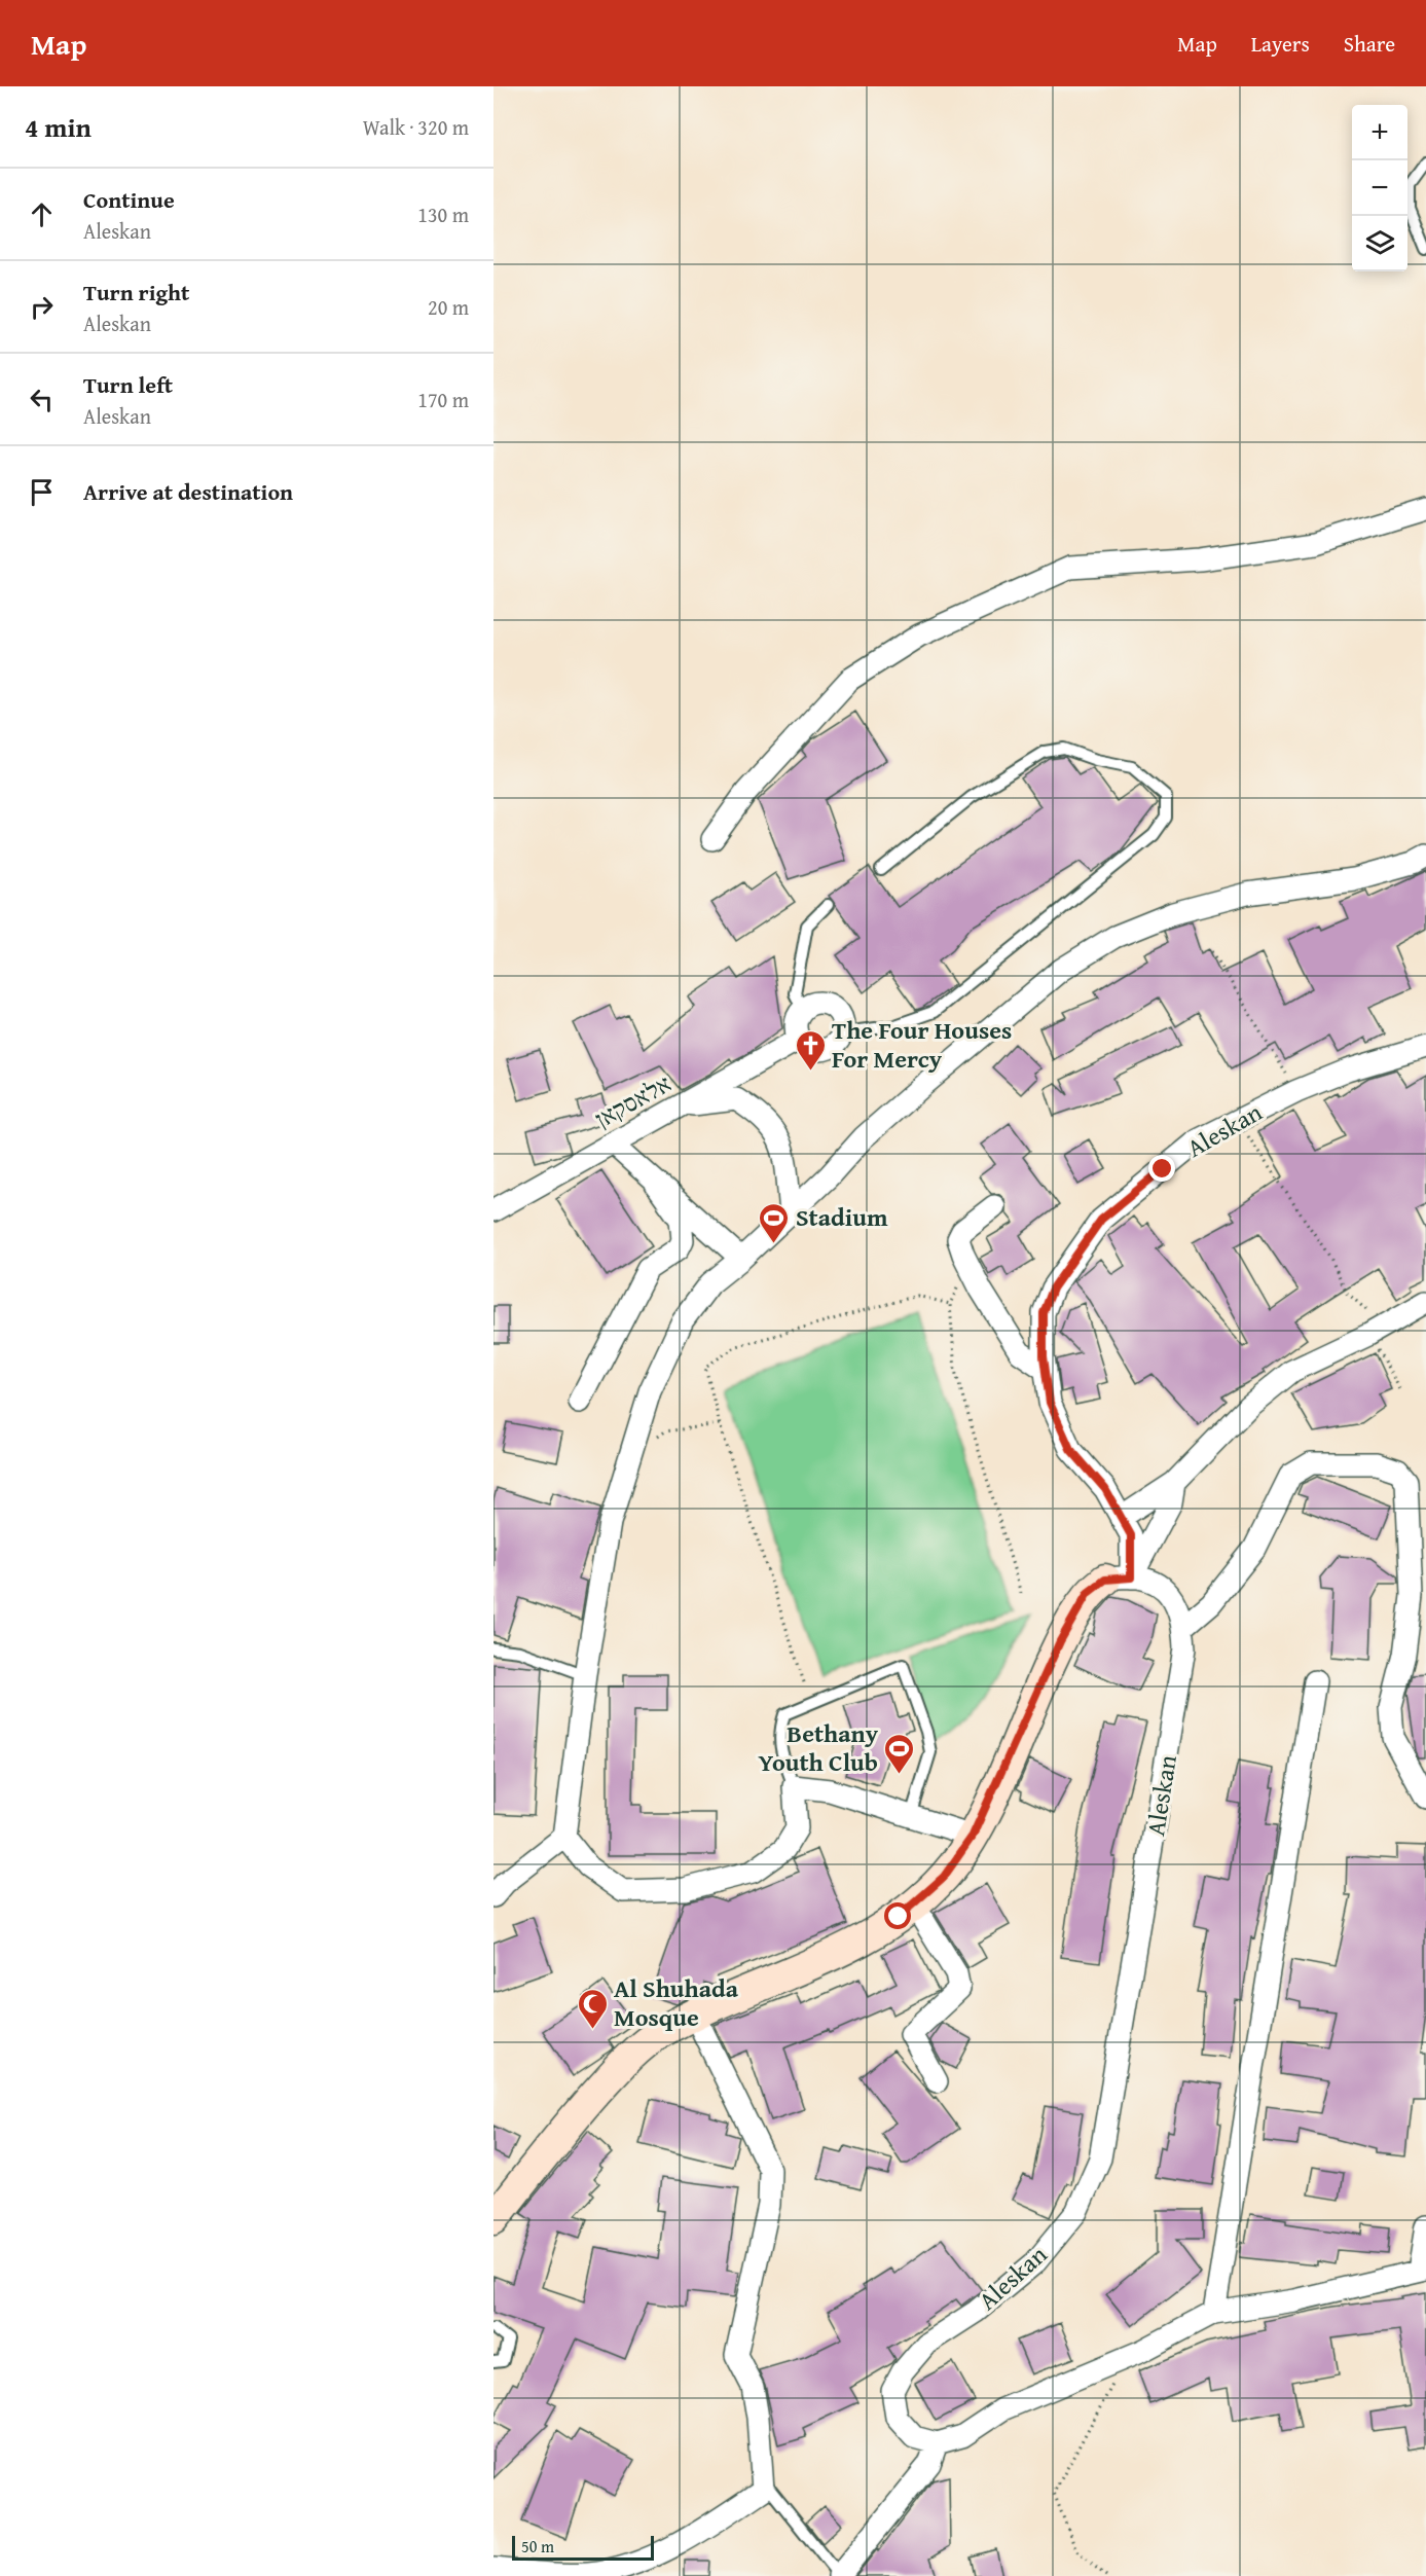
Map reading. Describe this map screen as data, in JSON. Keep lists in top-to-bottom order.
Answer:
{
  "streets": {
    "street": ["אלאסקאן", "Aleskan"]
  },
  "places": {
    "church": ["The Four Houses For Mercy"],
    "sports": ["Stadium", "Bethany Youth Club"],
    "mosque": ["Al Shuhada Mosque"]
  },
  "scale_bar": "50 m",
  "page": {
    "header": "Map",
    "nav": ["Map", "Layers", "Share"],
    "heading": ["4 min", "Walk · 320 m"],
    "map_buttons": ["+", "−"],
    "list": [
      ["Continue", "Aleskan", "130 m"],
      ["Turn right", "Aleskan", "20 m"],
      ["Turn left", "Aleskan", "170 m"],
      "Arrive at destination"
    ],
    "scale": "50 m"
  }
}
